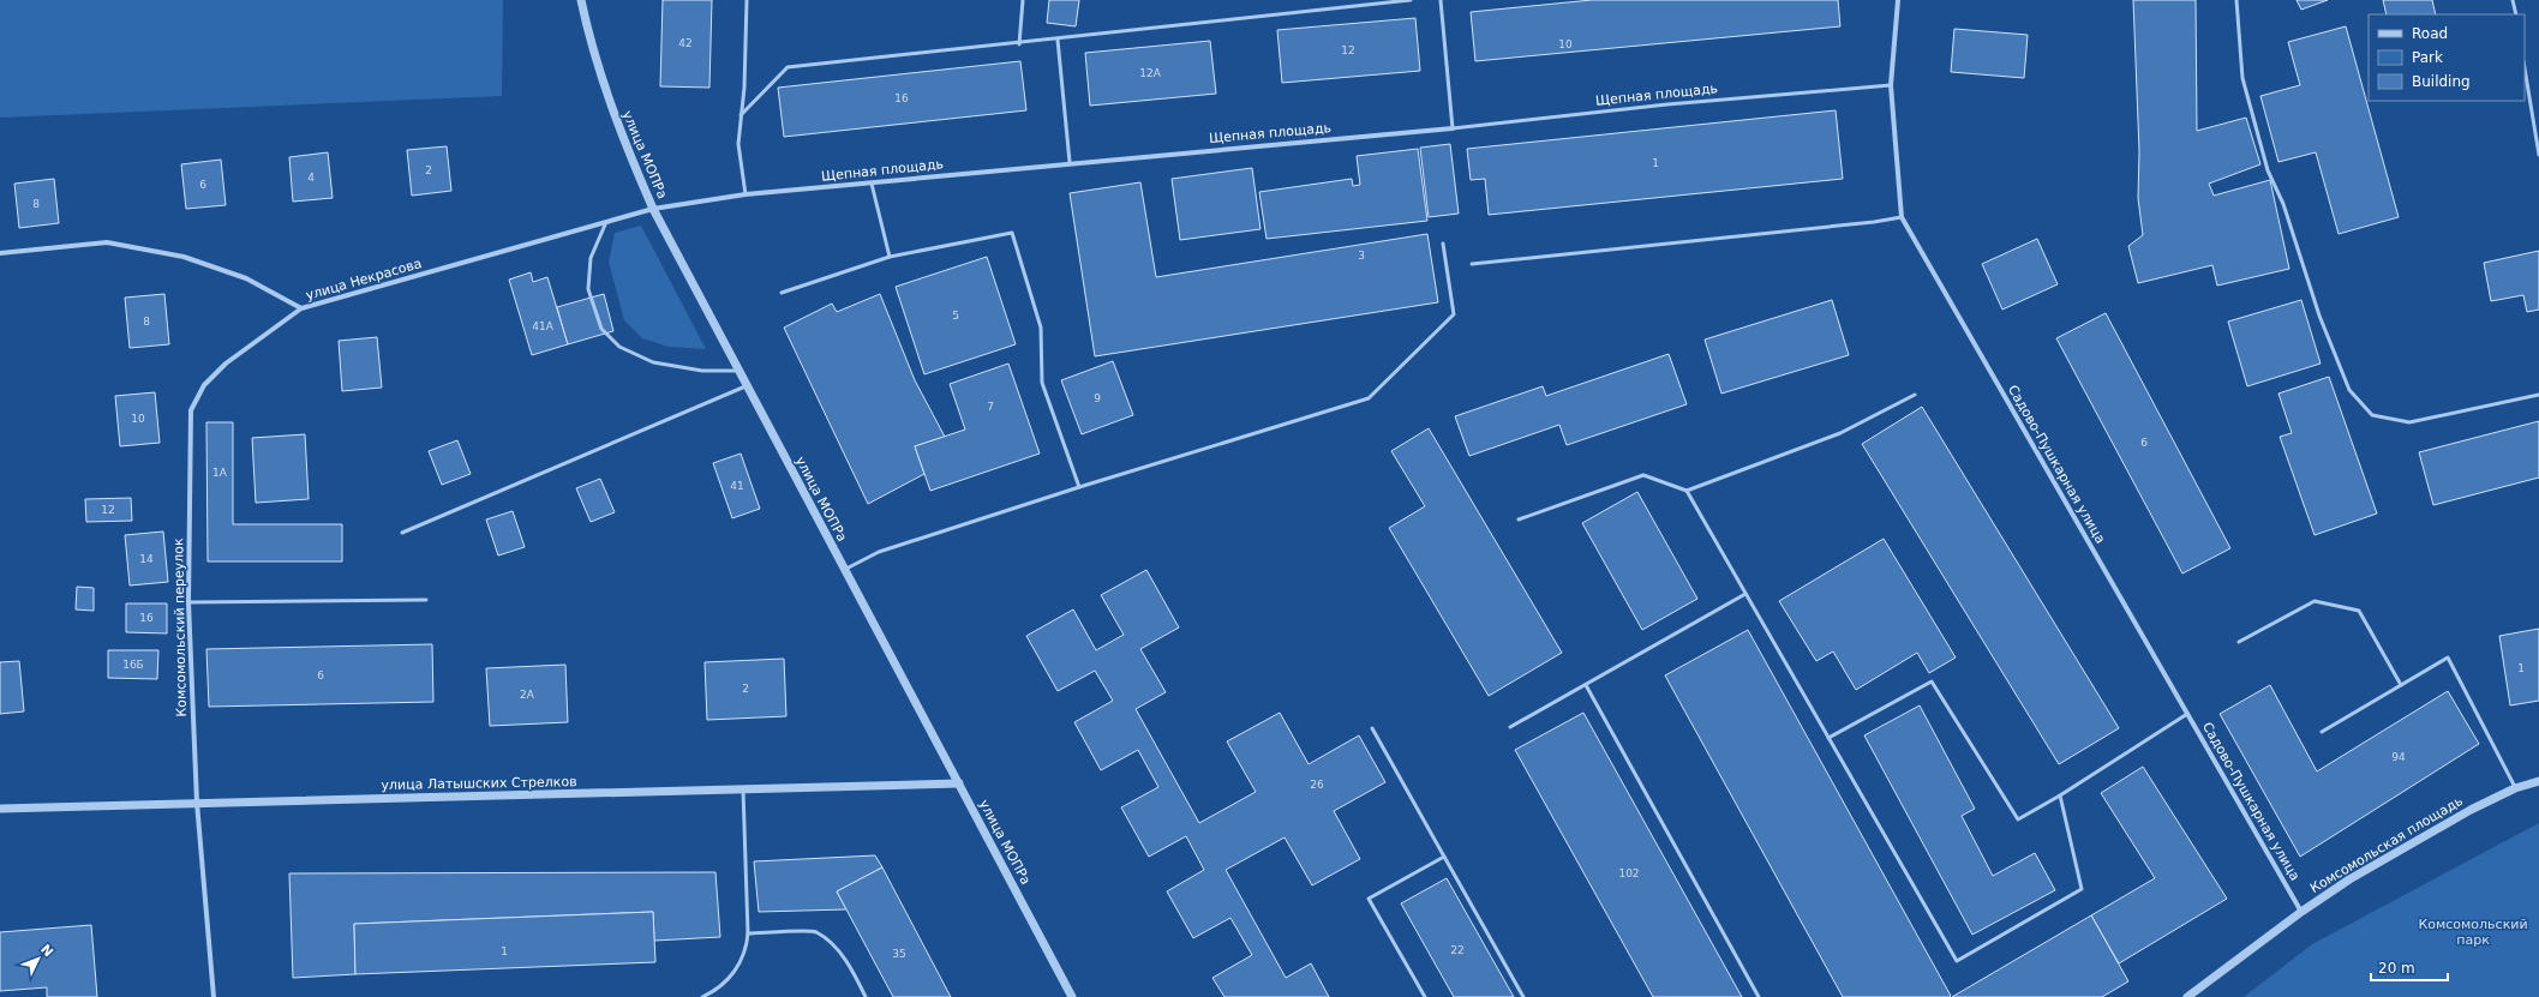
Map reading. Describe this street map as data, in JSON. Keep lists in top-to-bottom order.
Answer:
{
  "streets": {
    "street": [
      "Щепная площадь",
      "улица МОПРа",
      "улица Некрасова",
      "Садово-Пушкарная улица",
      "Комсомольский переулок",
      "улица Латышских Стрелков",
      "Комсомольская площадь"
    ]
  },
  "crossings": [
    ["Щепная площадь", "улица МОПРа"],
    ["Щепная площадь", "улица Некрасова"],
    ["Щепная площадь", "Садово-Пушкарная улица"],
    ["улица МОПРа", "улица Некрасова"],
    ["улица МОПРа", "улица Латышских Стрелков"],
    ["улица Некрасова", "Комсомольский переулок"],
    ["Садово-Пушкарная улица", "Комсомольская площадь"],
    ["Комсомольский переулок", "улица Латышских Стрелков"]
  ],
  "parks": ["Комсомольский парк"],
  "house_numbers": [
    "42",
    "10",
    "12",
    "12А",
    "16",
    "1",
    "2",
    "4",
    "6",
    "8",
    "3",
    "5",
    "8",
    "41А",
    "9",
    "7",
    "10",
    "6",
    "1А",
    "41",
    "12",
    "14",
    "16",
    "16Б",
    "1",
    "6",
    "2",
    "2А",
    "94",
    "26",
    "102",
    "22",
    "1",
    "35"
  ],
  "legend": ["Road", "Park", "Building"],
  "scale_bar": "20 m",
  "north": "top right"
}
